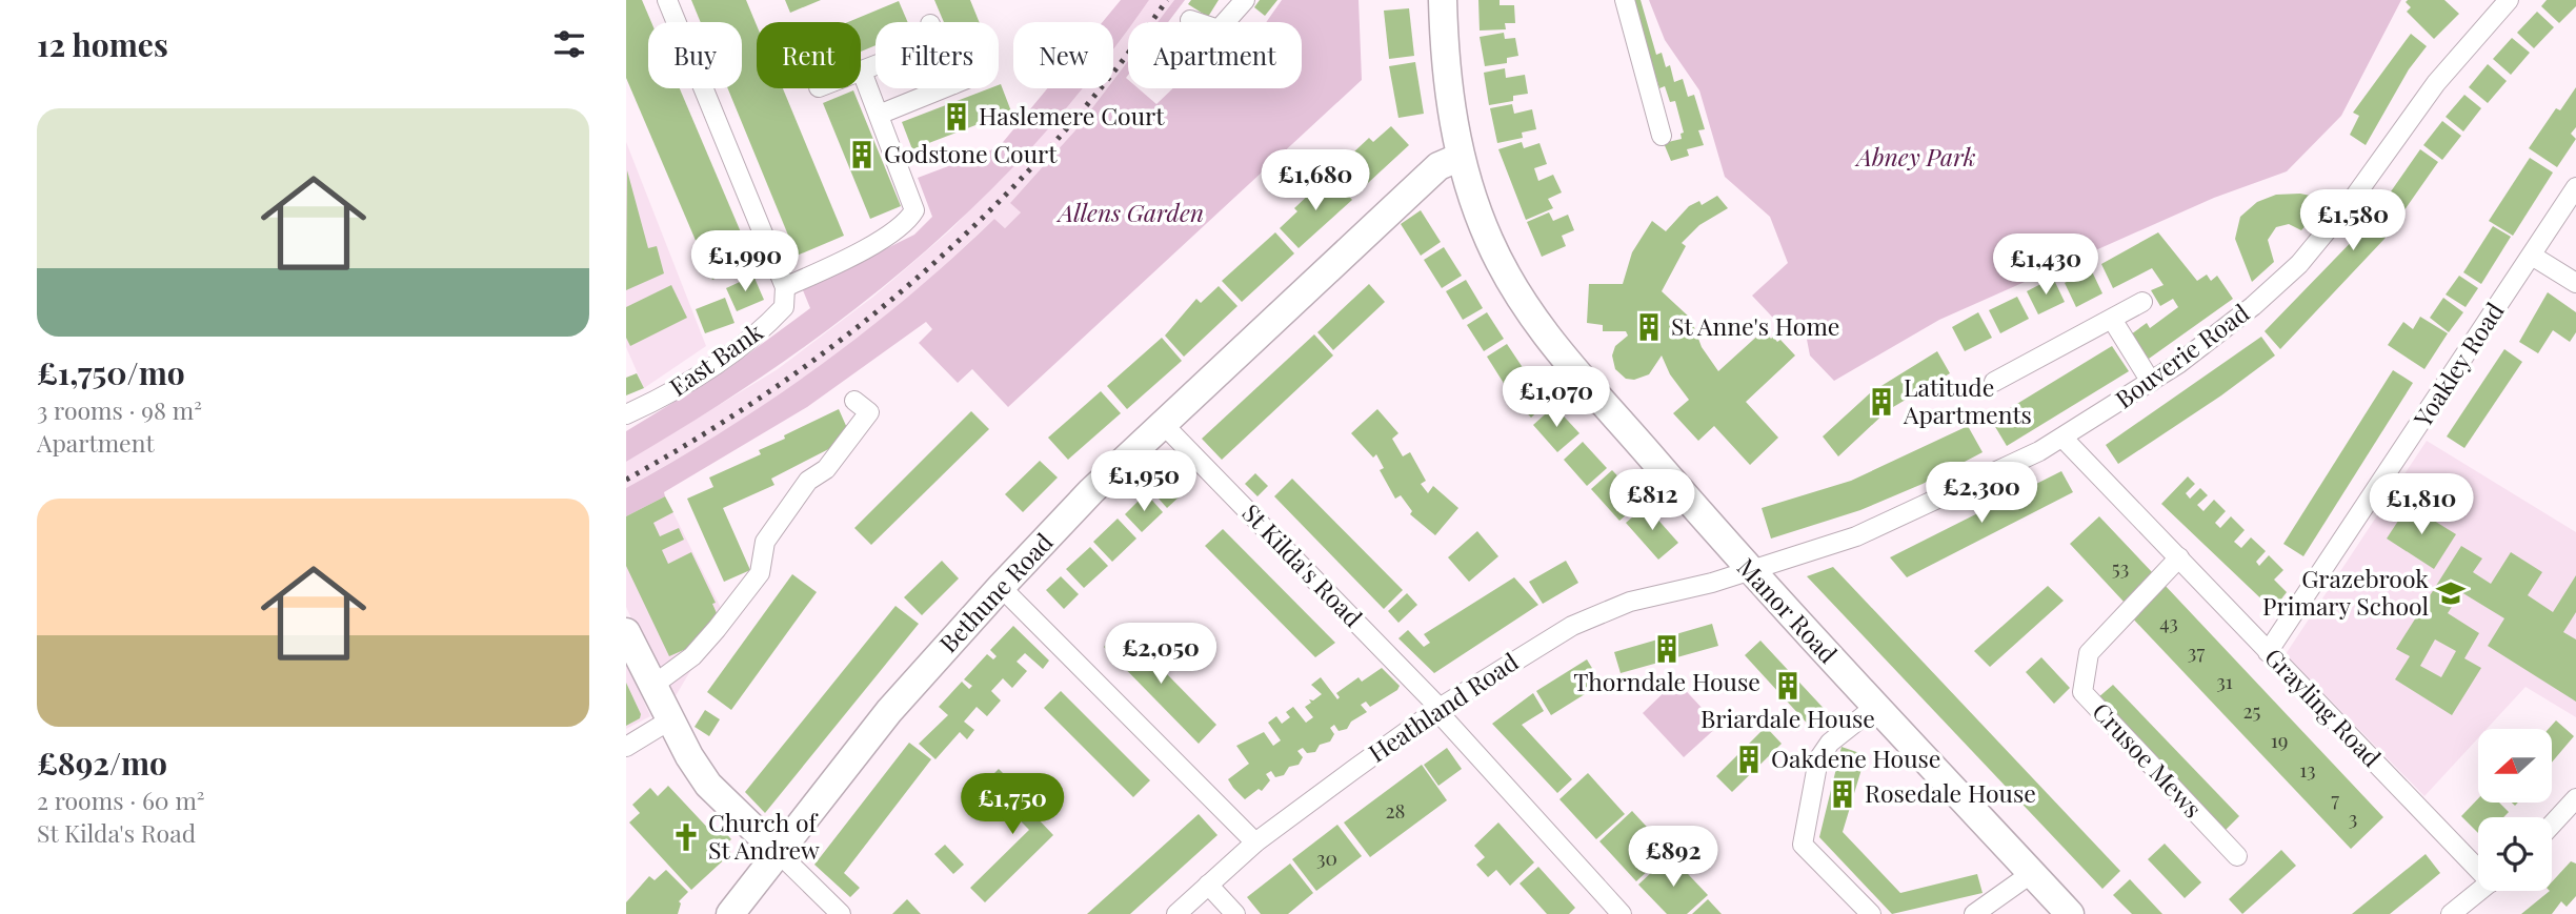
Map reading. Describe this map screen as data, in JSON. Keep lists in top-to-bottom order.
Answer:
{
  "streets": {
    "street": [
      "Bouverie Road",
      "East Bank",
      "Yoakley Road",
      "St Kilda's Road",
      "Bethune Road",
      "Manor Road",
      "Heathland Road",
      "Grayling Road",
      "Crusoe Mews"
    ]
  },
  "crossings": [
    ["Bouverie Road", "Manor Road"],
    ["Bouverie Road", "Heathland Road"],
    ["Bouverie Road", "Grayling Road"],
    ["Yoakley Road", "Grayling Road"],
    ["St Kilda's Road", "Bethune Road"],
    ["St Kilda's Road", "Heathland Road"],
    ["Bethune Road", "Manor Road"],
    ["Manor Road", "Heathland Road"],
    ["Grayling Road", "Crusoe Mews"]
  ],
  "parks": ["Abney Park", "Allens Garden"],
  "places": {
    "building": [
      "Haslemere Court",
      "Godstone Court",
      "St Anne's Home",
      "Latitude Apartments",
      "Thorndale House",
      "Briardale House",
      "Oakdene House",
      "Rosedale House"
    ],
    "school or university": ["Grazebrook Primary School"],
    "church": ["Church of St Andrew"]
  },
  "house_numbers": [
    "53",
    "43",
    "37",
    "31",
    "25",
    "19",
    "13",
    "7",
    "28",
    "3",
    "30"
  ],
  "north": "left",
  "page": {
    "heading": "12 homes",
    "chip": [
      "Buy",
      "Rent",
      "Filters",
      "New",
      "Apartment"
    ],
    "list": [
      {
        "name": "£1,750/mo",
        "note": "3 rooms · 98 m² · Apartment"
      },
      {
        "name": "£892/mo",
        "note": "2 rooms · 60 m² · St Kilda's Road"
      }
    ],
    "price": [
      "£1,680",
      "£1,580",
      "£1,990",
      "£1,430",
      "£1,070",
      "£1,950",
      "£2,300",
      "£812",
      "£1,810",
      "£2,050",
      "£1,750",
      "£892"
    ]
  }
}
